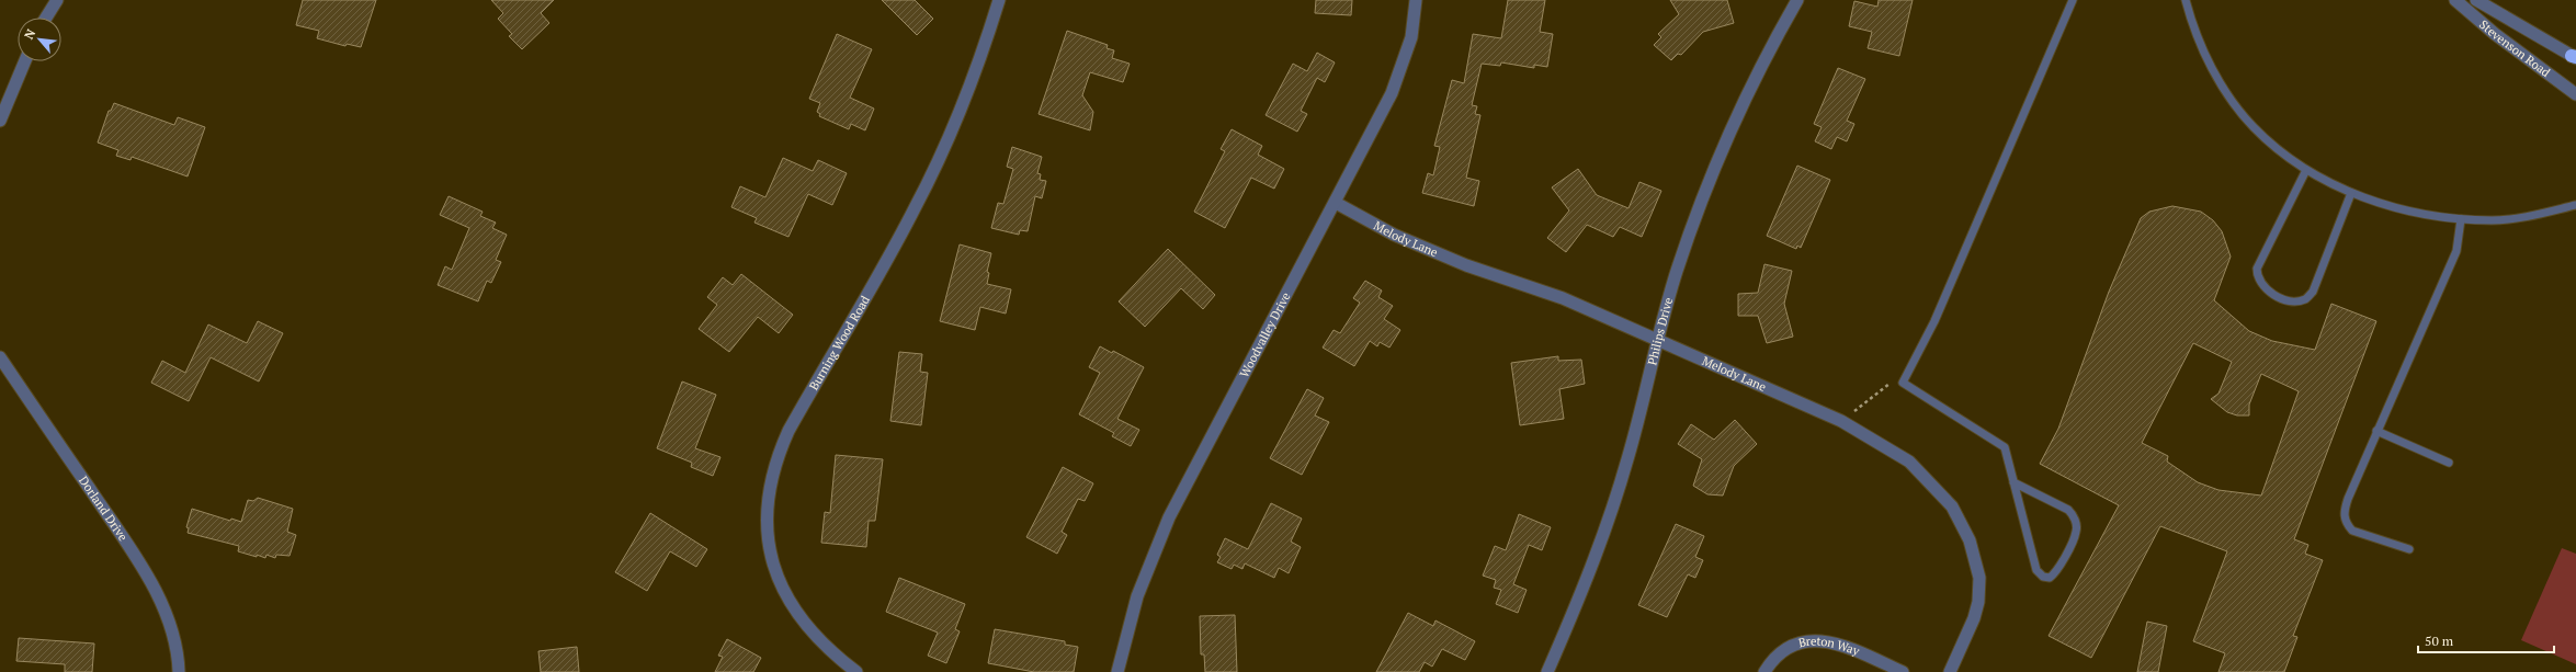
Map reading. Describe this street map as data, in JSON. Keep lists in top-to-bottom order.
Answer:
{
  "streets": {
    "street": [
      "Stevenson Road",
      "Melody Lane",
      "Philips Drive",
      "Woodvalley Drive",
      "Burning Wood Road",
      "Dorland Drive",
      "Breton Way"
    ]
  },
  "crossings": [
    ["Melody Lane", "Philips Drive"],
    ["Melody Lane", "Woodvalley Drive"]
  ],
  "scale_bar": "50 m",
  "north": "top left"
}
